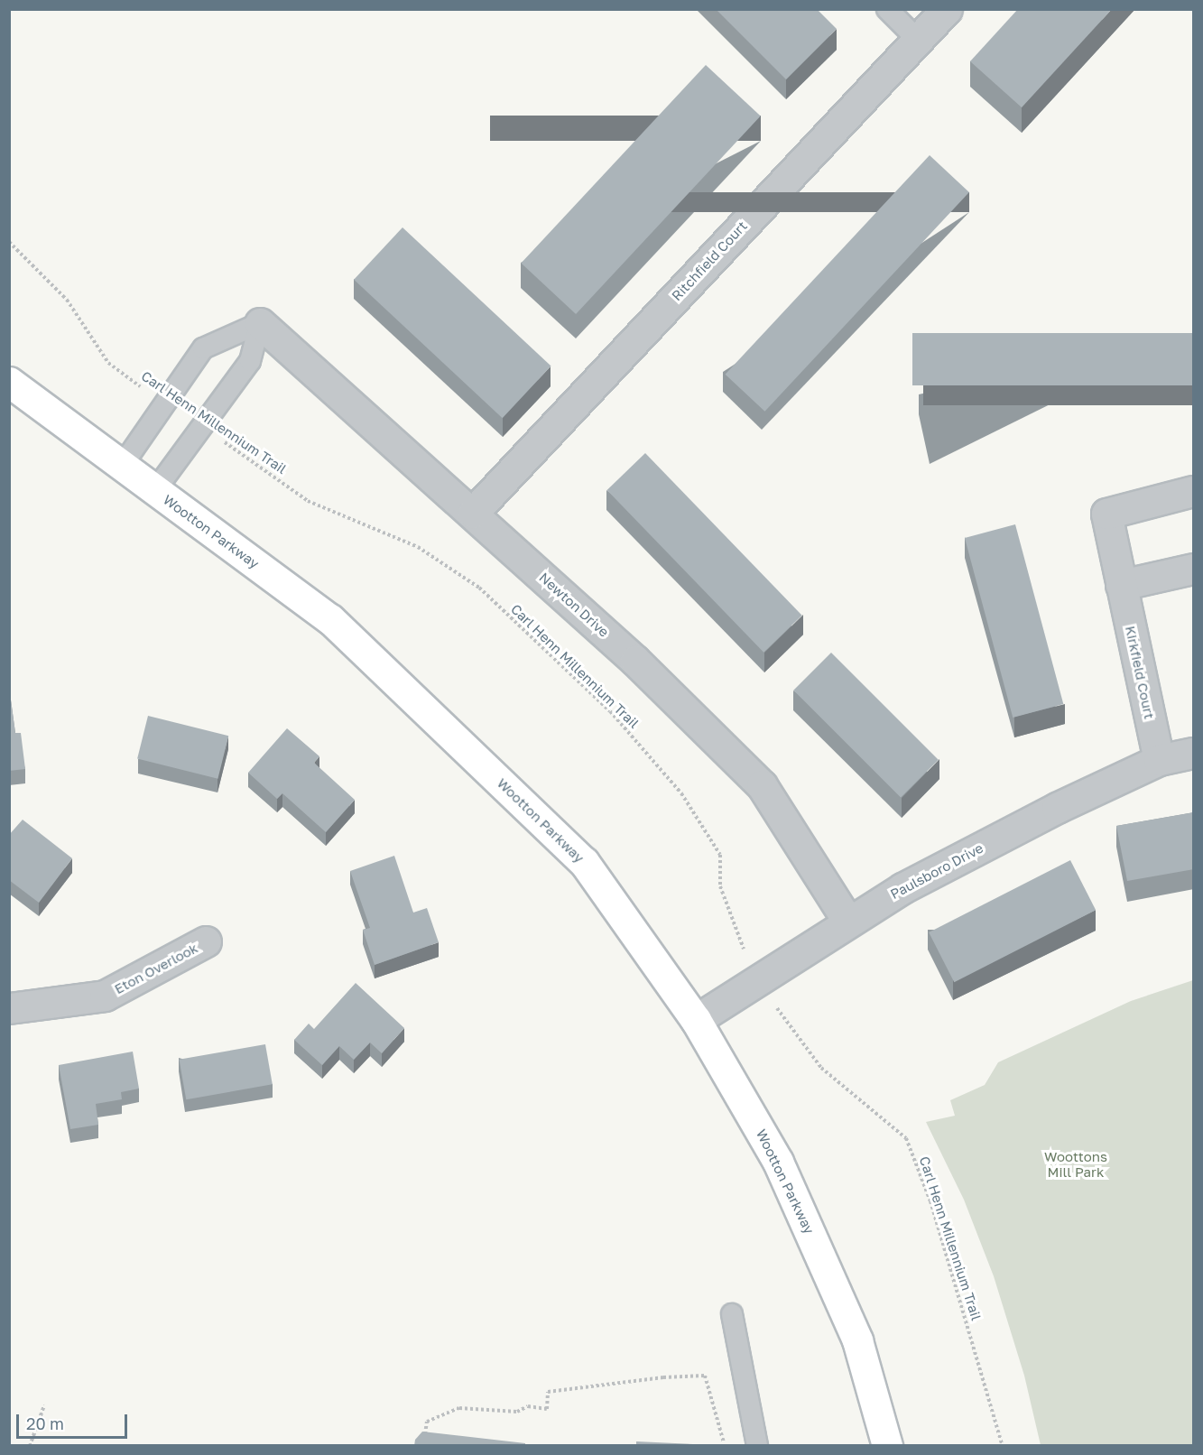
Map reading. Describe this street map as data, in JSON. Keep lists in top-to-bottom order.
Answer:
{
  "streets": {
    "main road": ["Wootton Parkway"],
    "street": [
      "Ritchfield Court",
      "Newton Drive",
      "Kirkfield Court",
      "Paulsboro Drive",
      "Eton Overlook"
    ],
    "path": ["Carl Henn Millennium Trail"]
  },
  "crossings": [
    ["Ritchfield Court", "Newton Drive"],
    ["Carl Henn Millennium Trail", "Paulsboro Drive"],
    ["Wootton Parkway", "Paulsboro Drive"],
    ["Newton Drive", "Paulsboro Drive"],
    ["Kirkfield Court", "Paulsboro Drive"]
  ],
  "parks": ["Woottons Mill Park"],
  "scale_bar": "20 m"
}
